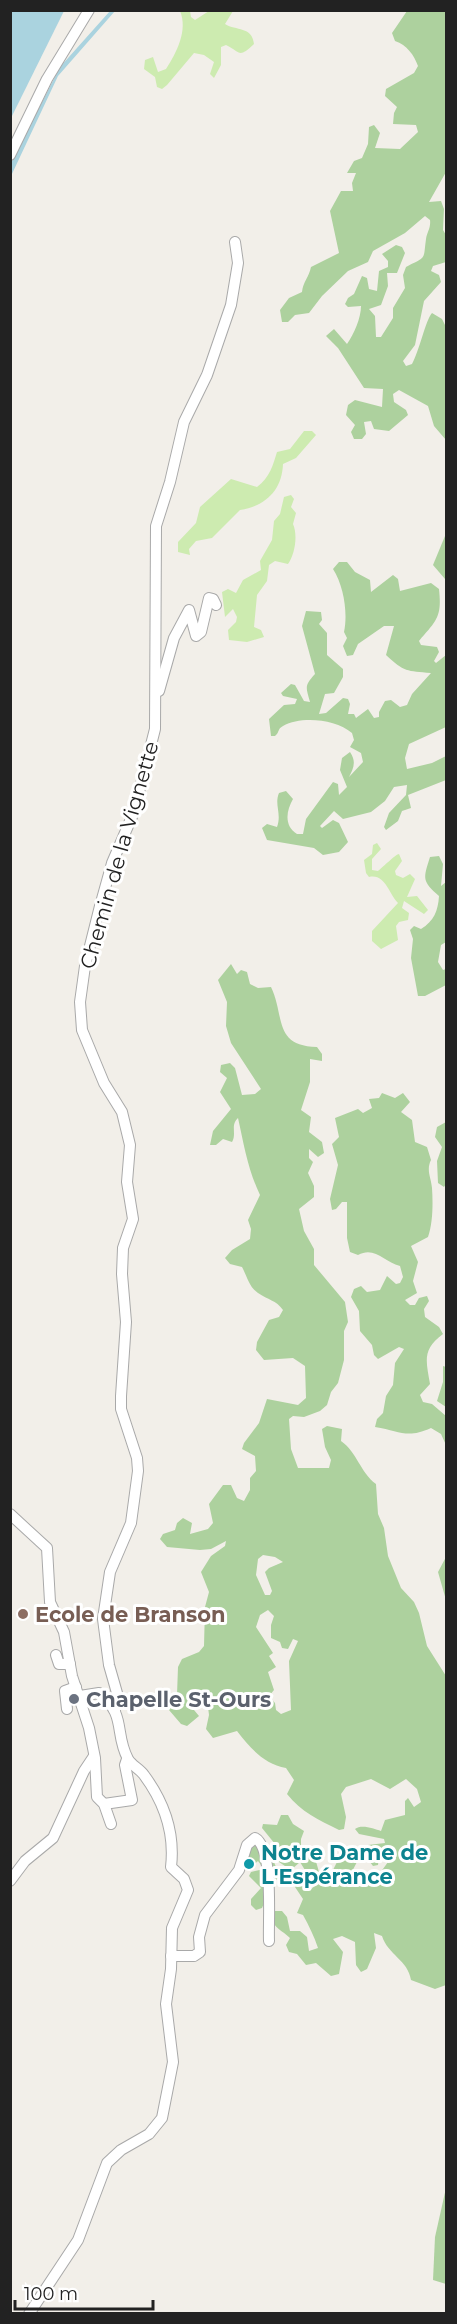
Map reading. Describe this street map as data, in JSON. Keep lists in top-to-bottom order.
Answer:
{
  "streets": {
    "street": ["Chemin de la Vignette"]
  },
  "places": ["Ecole de Branson", "Chapelle St-Ours", "Notre Dame de L'Espérance"],
  "scale_bar": "100 m"
}
